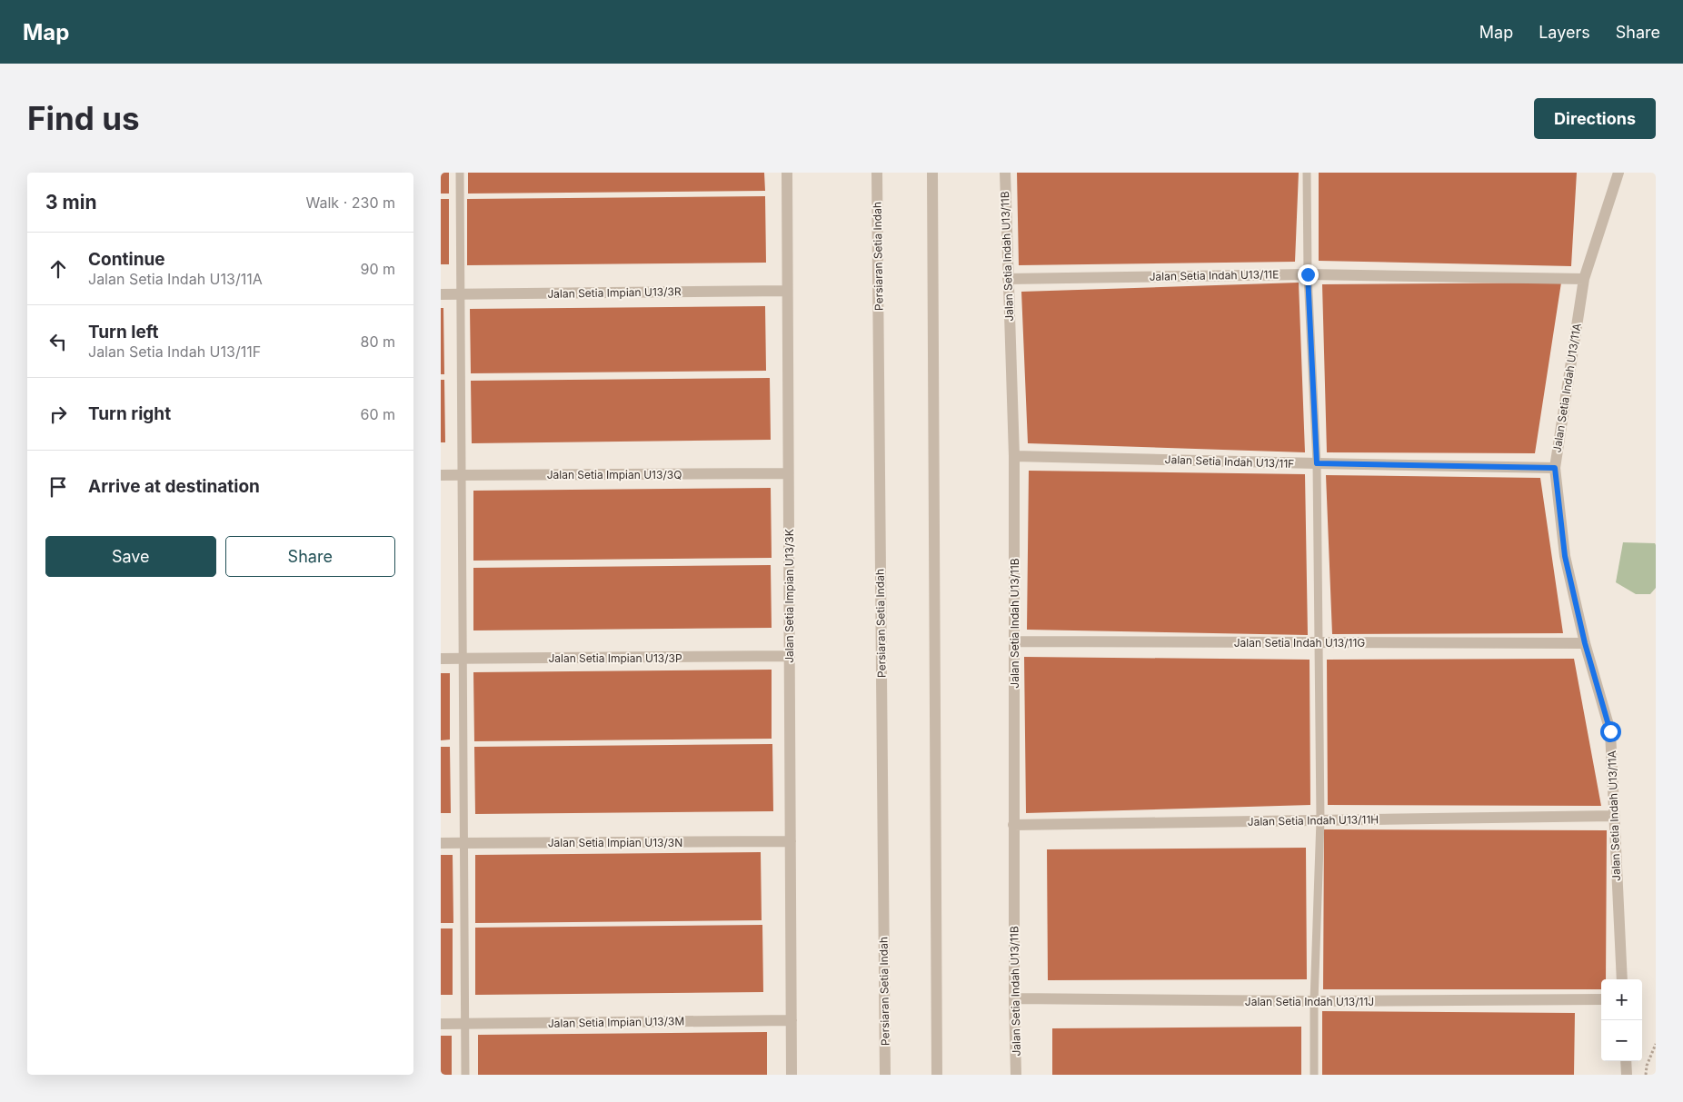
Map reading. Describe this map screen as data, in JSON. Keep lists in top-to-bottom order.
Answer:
{
  "streets": {
    "street": [
      "Persiaran Setia Indah",
      "Jalan Setia Indah U13/11B",
      "Jalan Setia Indah U13/11E",
      "Jalan Setia Impian U13/3R",
      "Jalan Setia Indah U13/11A",
      "Jalan Setia Indah U13/11F",
      "Jalan Setia Impian U13/3Q",
      "Jalan Setia Impian U13/3K",
      "Jalan Setia Indah U13/11G",
      "Jalan Setia Impian U13/3P",
      "Jalan Setia Indah U13/11H",
      "Jalan Setia Impian U13/3N",
      "Jalan Setia Indah U13/11J",
      "Jalan Setia Impian U13/3M"
    ]
  },
  "crossings": [
    ["Jalan Setia Indah U13/11B", "Jalan Setia Indah U13/11E"],
    ["Jalan Setia Indah U13/11B", "Jalan Setia Indah U13/11F"],
    ["Jalan Setia Indah U13/11B", "Jalan Setia Indah U13/11G"],
    ["Jalan Setia Indah U13/11B", "Jalan Setia Indah U13/11H"],
    ["Jalan Setia Indah U13/11B", "Jalan Setia Indah U13/11J"],
    ["Jalan Setia Indah U13/11E", "Jalan Setia Indah U13/11A"],
    ["Jalan Setia Impian U13/3R", "Jalan Setia Impian U13/3K"],
    ["Jalan Setia Indah U13/11A", "Jalan Setia Indah U13/11F"],
    ["Jalan Setia Indah U13/11A", "Jalan Setia Indah U13/11G"],
    ["Jalan Setia Indah U13/11A", "Jalan Setia Indah U13/11H"],
    ["Jalan Setia Impian U13/3Q", "Jalan Setia Impian U13/3K"],
    ["Jalan Setia Impian U13/3K", "Jalan Setia Impian U13/3P"],
    ["Jalan Setia Impian U13/3K", "Jalan Setia Impian U13/3N"],
    ["Jalan Setia Impian U13/3K", "Jalan Setia Impian U13/3M"]
  ],
  "page": {
    "header": "Map",
    "nav": ["Map", "Layers", "Share"],
    "buttons": [
      "Directions",
      ["Save", "Share"]
    ],
    "title": "Find us",
    "heading": ["3 min", "Walk · 230 m"],
    "list": [
      ["Continue", "Jalan Setia Indah U13/11A", "90 m"],
      ["Turn left", "Jalan Setia Indah U13/11F", "80 m"],
      ["Turn right", "60 m"],
      "Arrive at destination"
    ],
    "map_buttons": ["+", "−"]
  }
}
